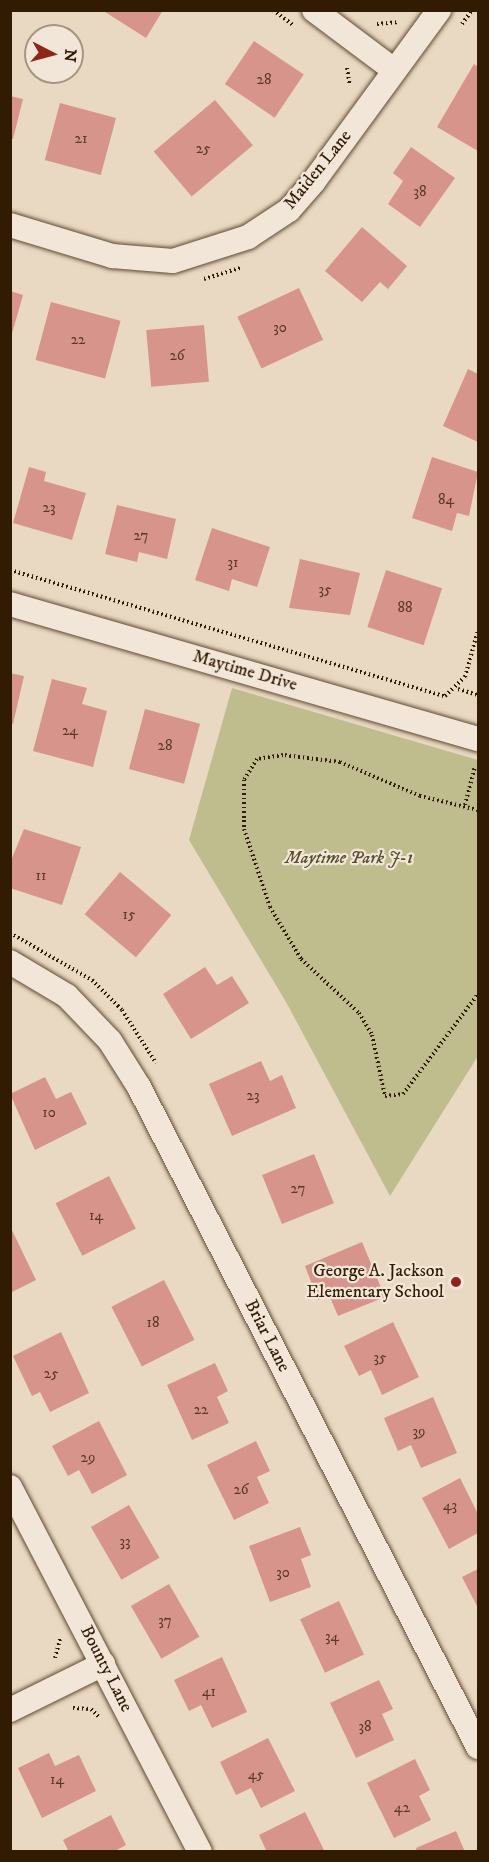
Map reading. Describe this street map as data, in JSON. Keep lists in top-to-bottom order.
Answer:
{
  "streets": {
    "street": [
      "Maiden Lane",
      "Maytime Drive",
      "Briar Lane",
      "Bounty Lane"
    ]
  },
  "parks": ["Maytime Park J-1"],
  "places": ["George A. Jackson Elementary School"],
  "house_numbers": [
    "28",
    "21",
    "25",
    "38",
    "30",
    "22",
    "26",
    "84",
    "23",
    "27",
    "31",
    "35",
    "88",
    "24",
    "28",
    "11",
    "15",
    "23",
    "10",
    "27",
    "14",
    "18",
    "35",
    "25",
    "22",
    "39",
    "29",
    "26",
    "43",
    "33",
    "30",
    "37",
    "34",
    "41",
    "38",
    "45",
    "14",
    "42"
  ],
  "north": "right"
}
